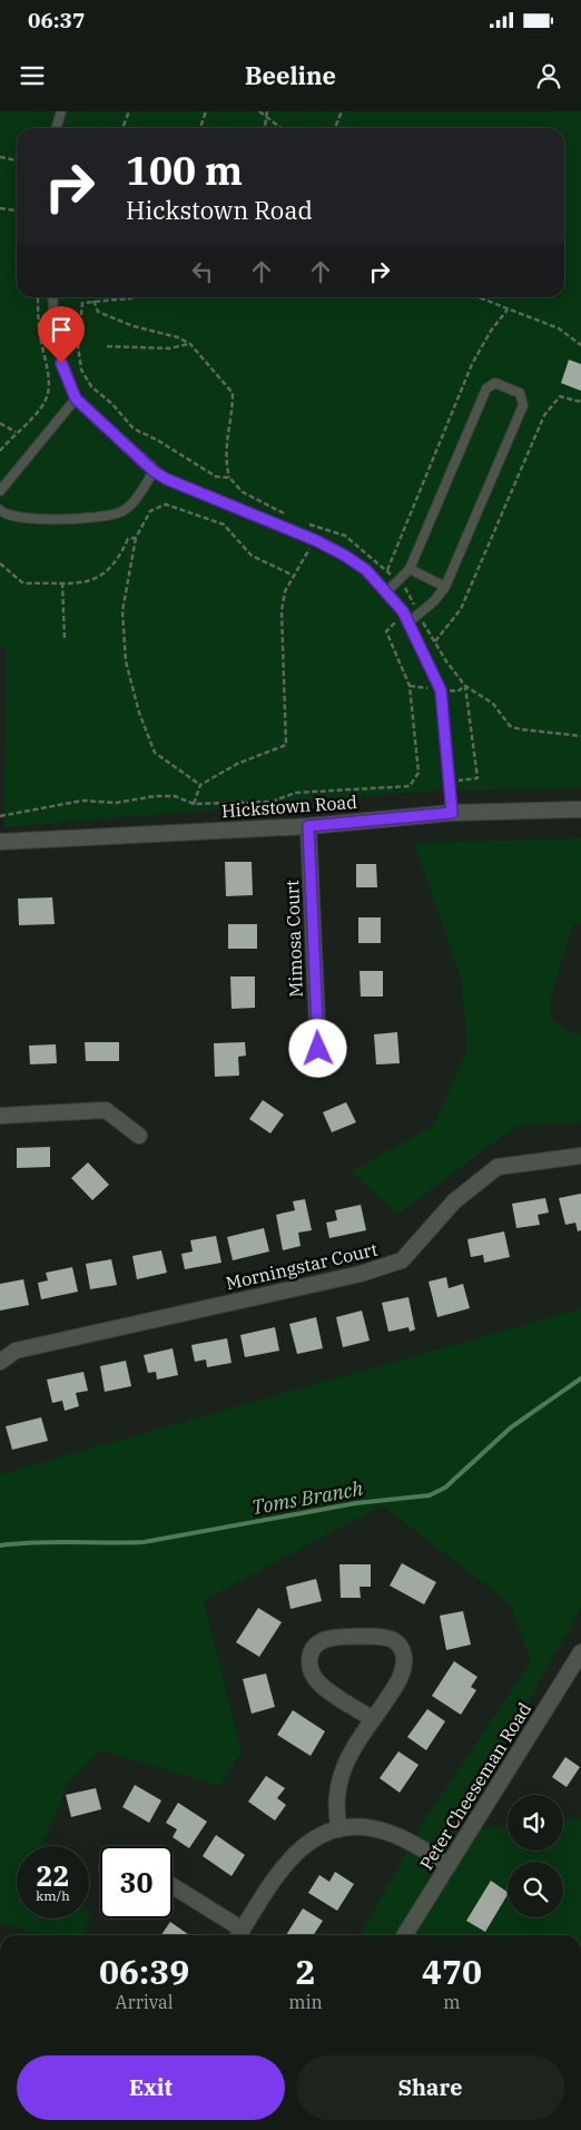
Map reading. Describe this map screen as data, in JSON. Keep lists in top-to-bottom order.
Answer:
{
  "streets": {
    "street": [
      "Hickstown Road",
      "Mimosa Court",
      "Morningstar Court",
      "Peter Cheeseman Road"
    ]
  },
  "crossings": [
    ["Hickstown Road", "Mimosa Court"]
  ],
  "water": ["Toms Branch"],
  "page": {
    "status": "06:37",
    "header": "Beeline",
    "turn": ["100 m", "Hickstown Road"],
    "speed": "22 km/h",
    "limit": "30",
    "eta": [
      "06:39",
      "Arrival",
      "2",
      "min",
      "470",
      "m"
    ],
    "buttons": ["Exit", "Share"]
  }
}
